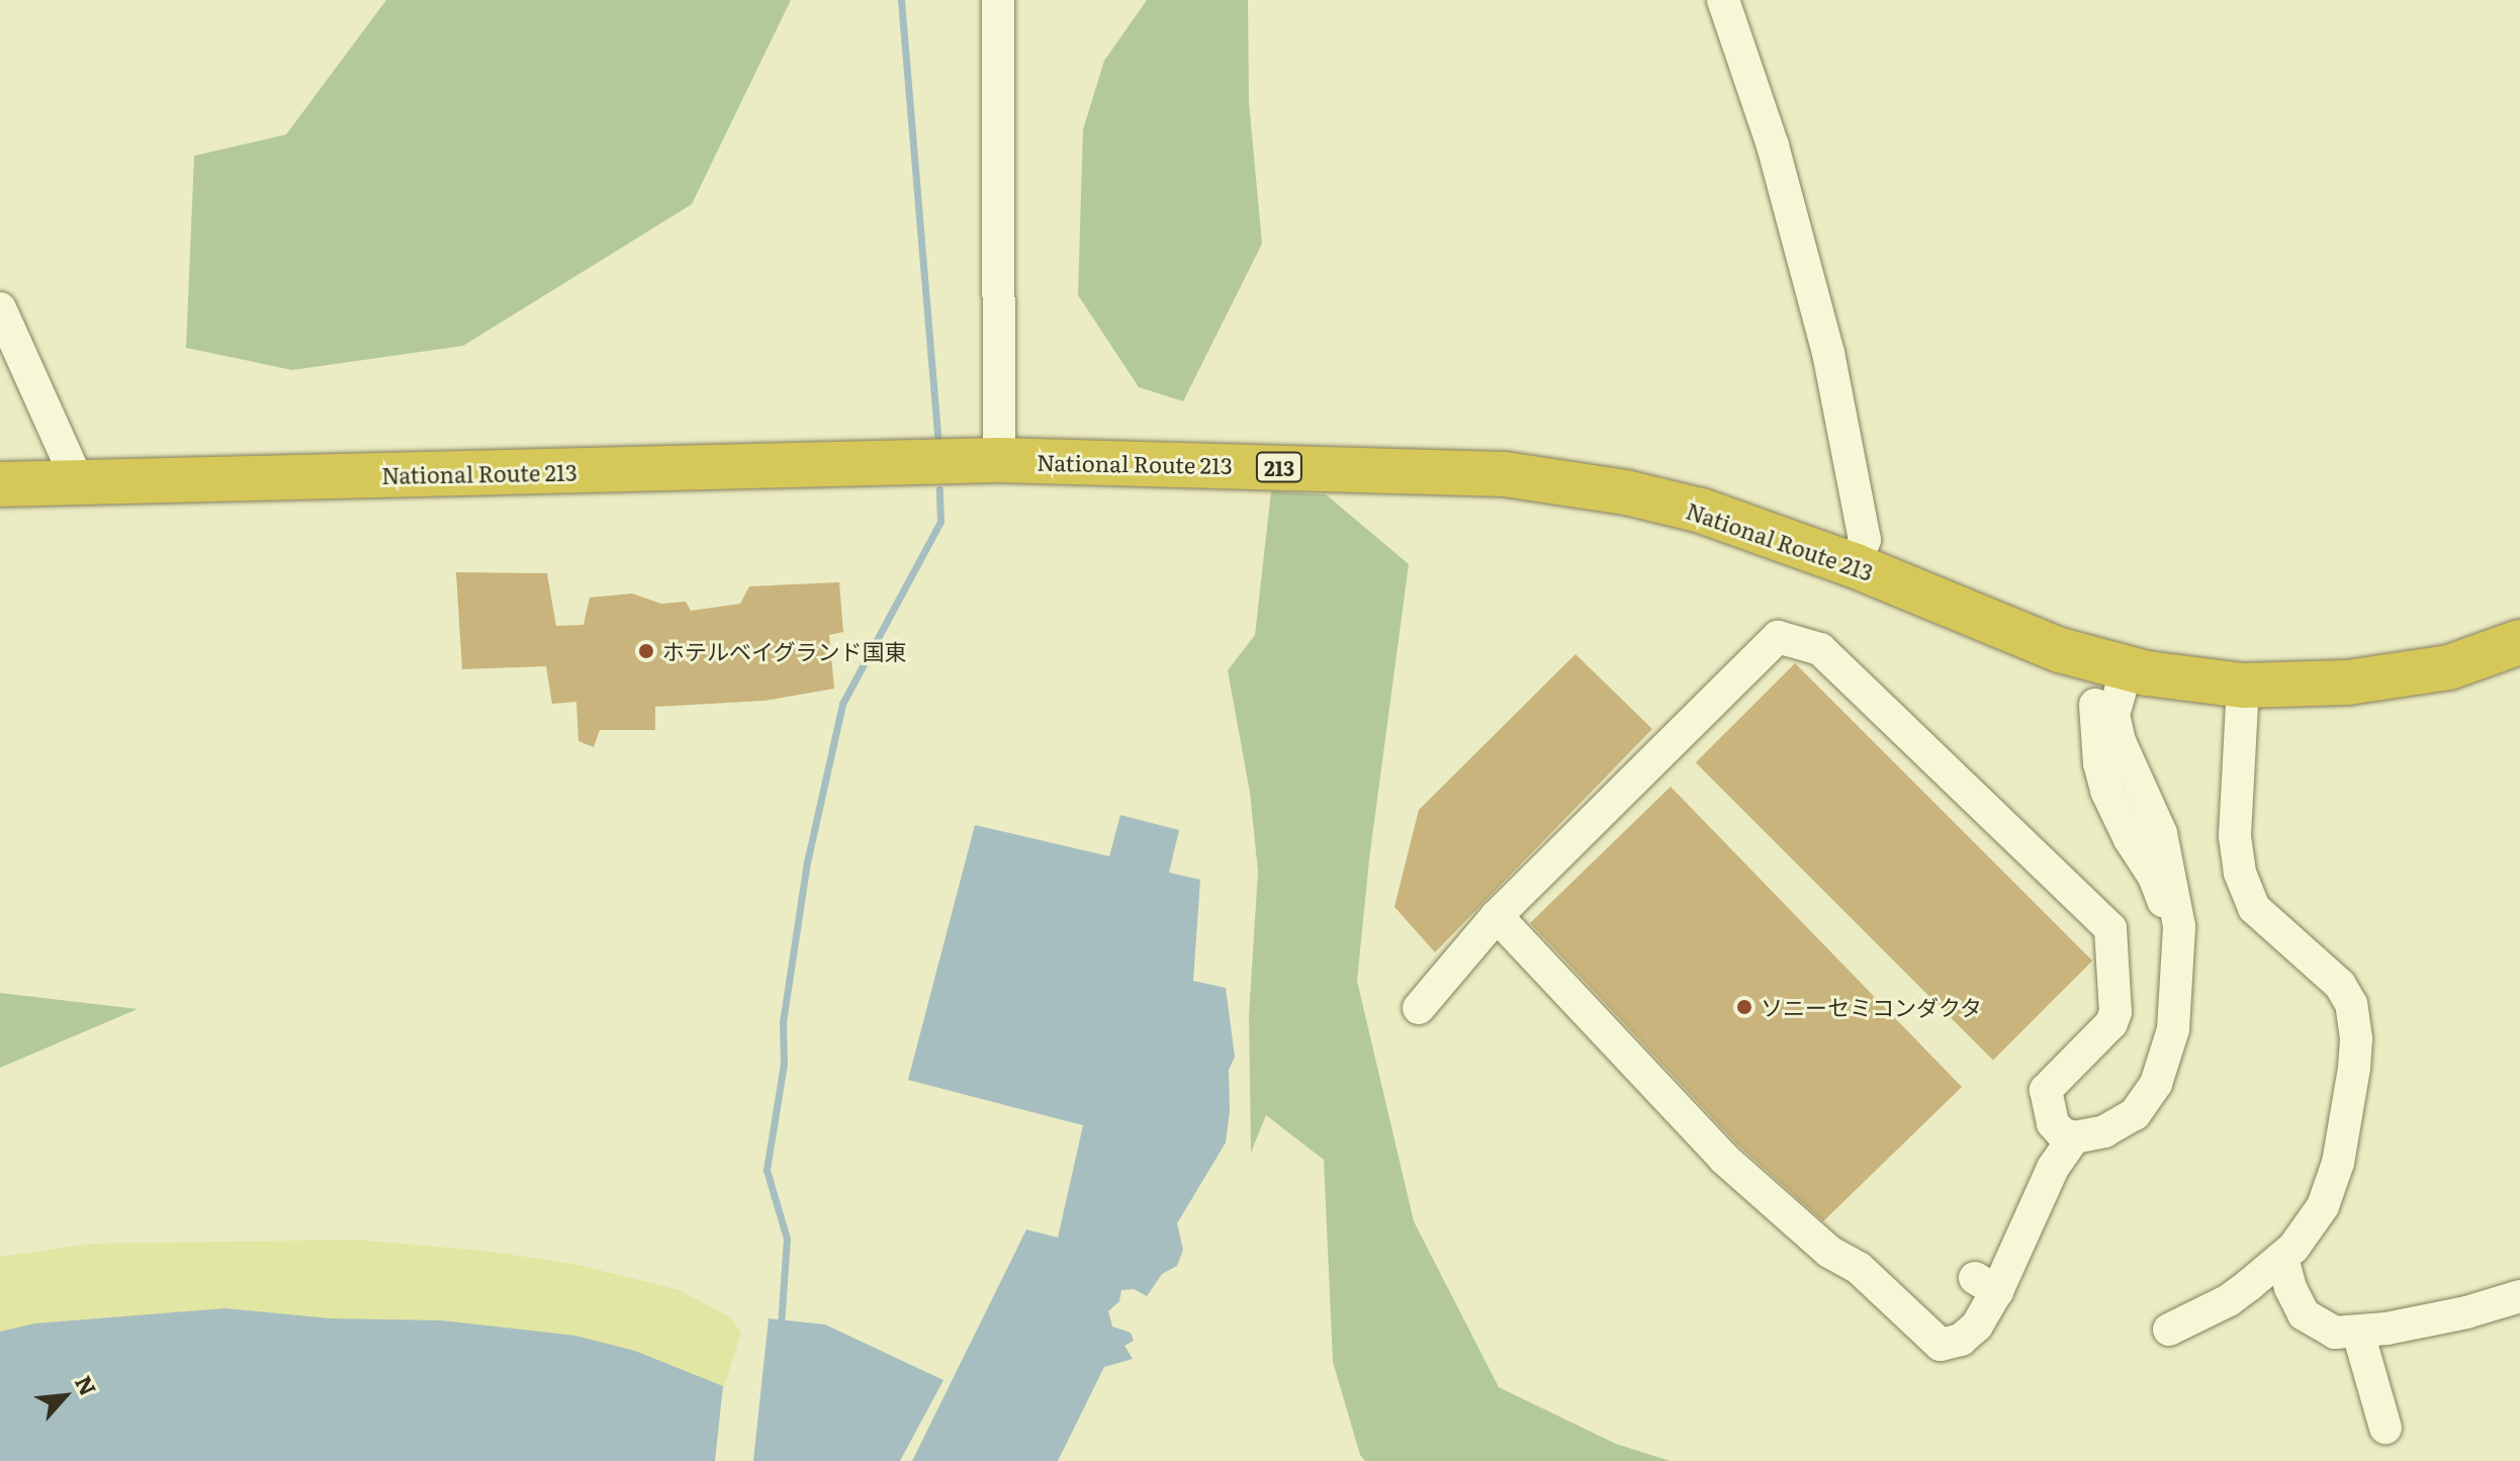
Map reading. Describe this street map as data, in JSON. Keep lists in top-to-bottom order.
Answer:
{
  "streets": {
    "highway": ["National Route 213", "213"]
  },
  "places": ["ホテルベイグランド国東", "ソニーセミコンダクタ"],
  "north": "top right"
}
